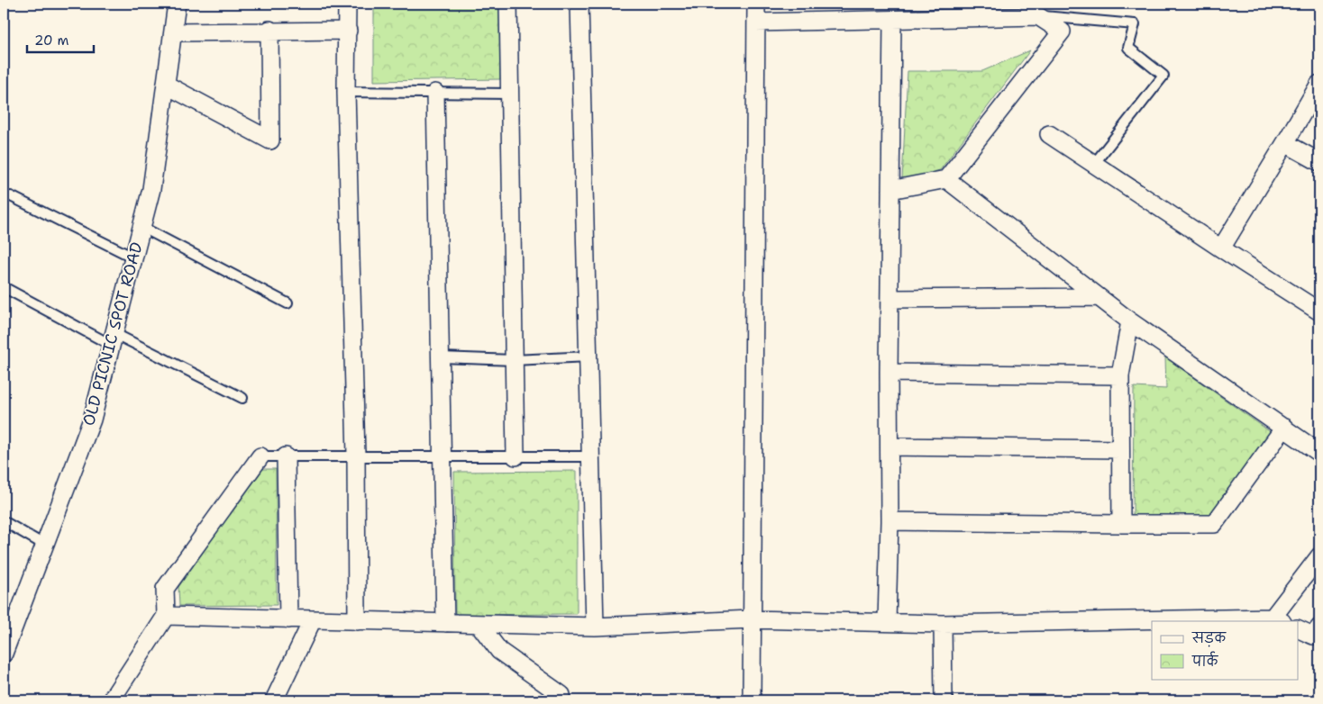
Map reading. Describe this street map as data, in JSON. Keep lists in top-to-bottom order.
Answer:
{
  "streets": {
    "street": ["OLD PICNIC SPOT ROAD"]
  },
  "legend": ["सड़क", "पार्क"],
  "scale_bar": "20 m"
}
